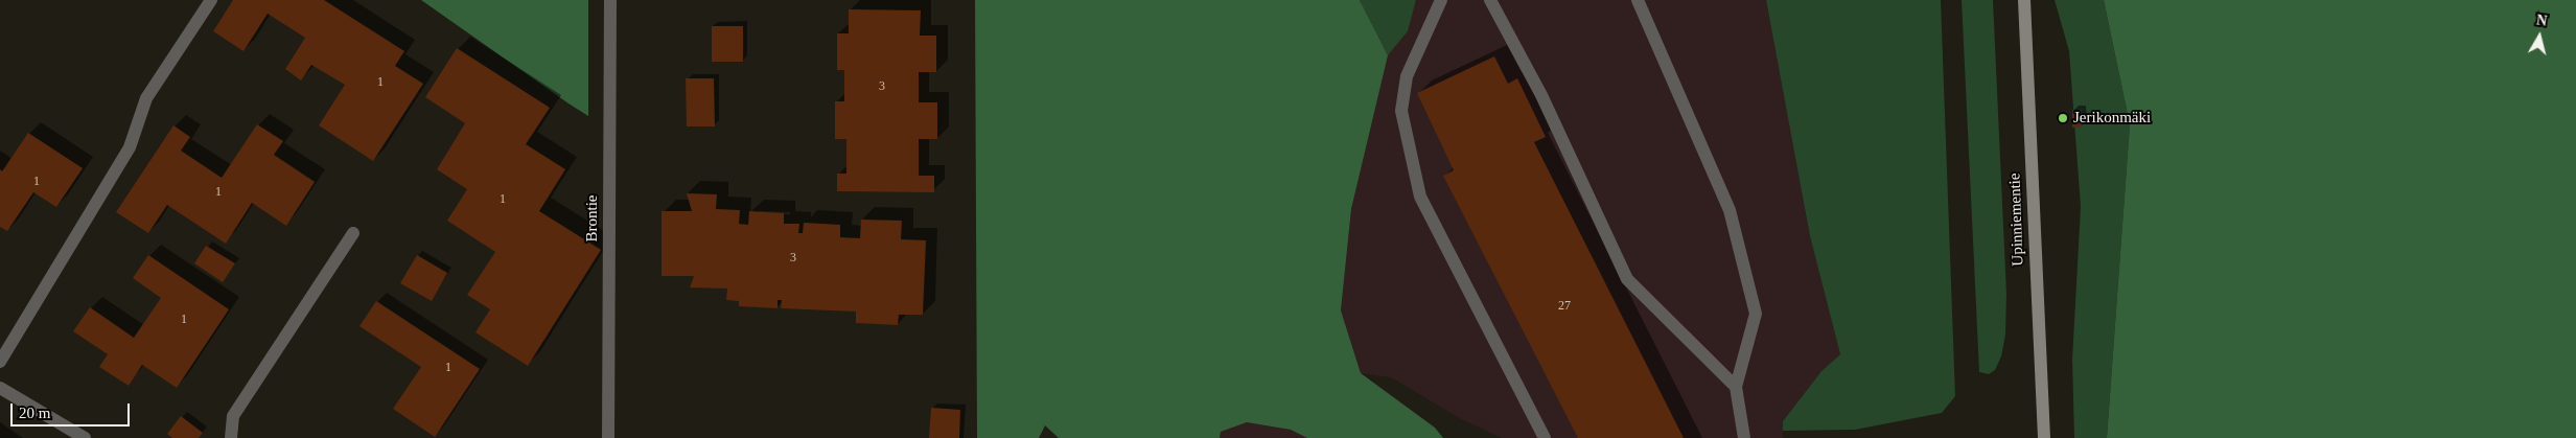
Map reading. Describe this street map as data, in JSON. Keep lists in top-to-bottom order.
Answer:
{
  "streets": {
    "main road": ["Upinniementie"],
    "street": ["Brontie"]
  },
  "places": ["Jerikonmäki"],
  "house_numbers": [
    "1",
    "3",
    "1",
    "1",
    "1",
    "3",
    "27",
    "1",
    "1"
  ],
  "scale_bar": "20 m",
  "north": "top"
}
